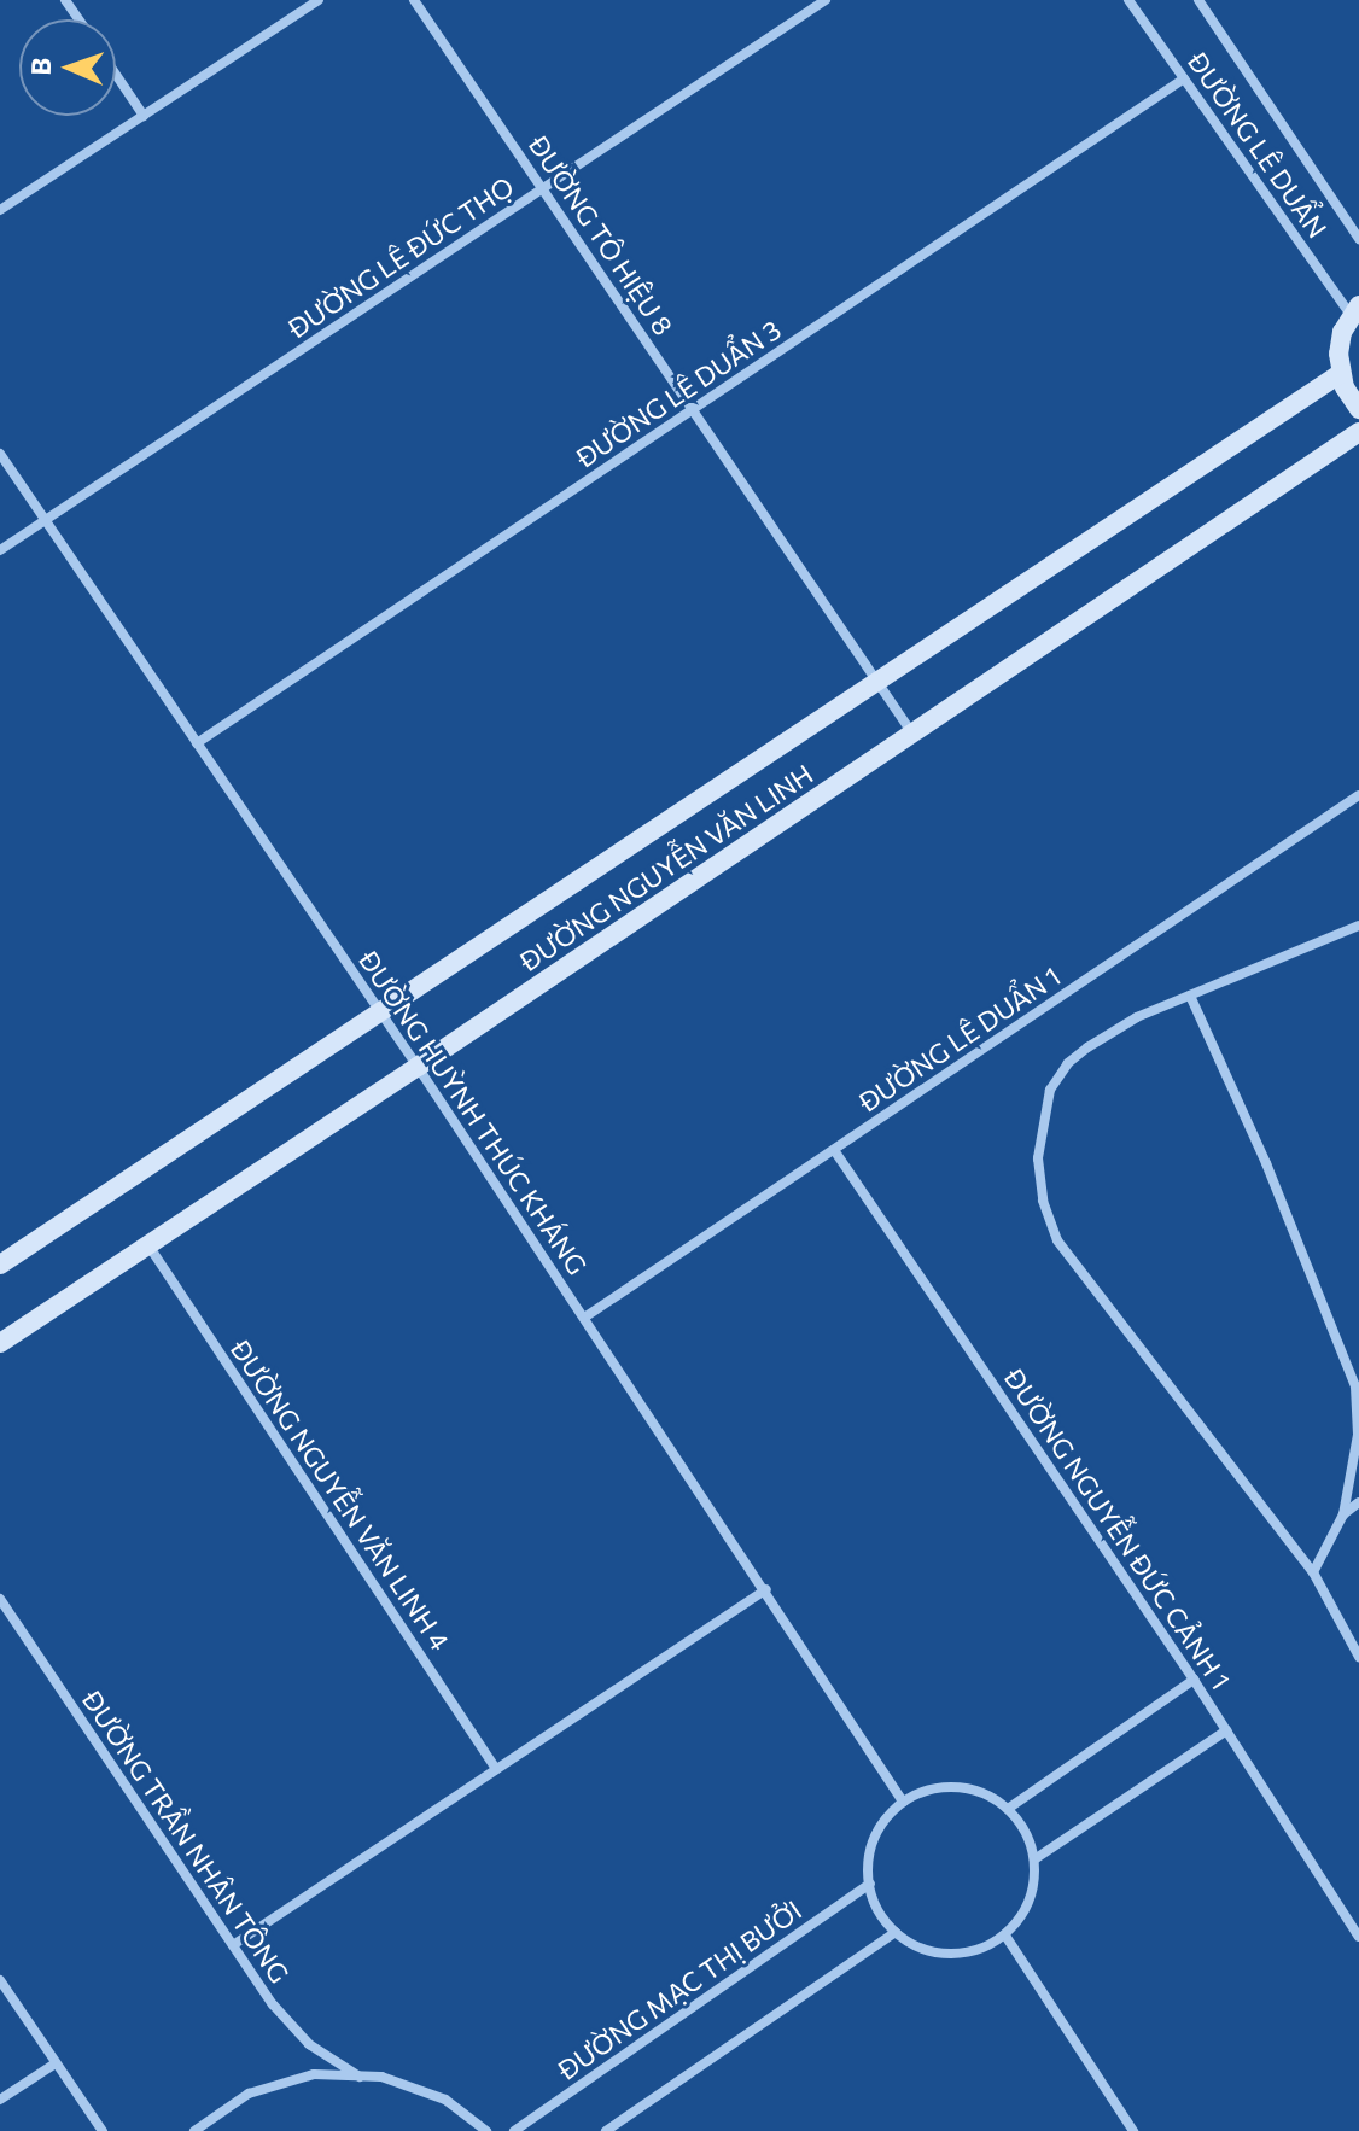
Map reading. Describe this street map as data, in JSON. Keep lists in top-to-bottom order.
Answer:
{
  "streets": {
    "street": [
      "ĐƯỜNG LÊ DUẨN",
      "ĐƯỜNG TÔ HIỆU 8",
      "ĐƯỜNG LÊ ĐỨC THỌ",
      "ĐƯỜNG LÊ DUẨN 3",
      "ĐƯỜNG NGUYỄN VĂN LINH",
      "ĐƯỜNG LÊ DUẨN 1",
      "ĐƯỜNG HUỲNH THÚC KHÁNG",
      "ĐƯỜNG NGUYỄN VĂN LINH 4",
      "ĐƯỜNG NGUYỄN ĐỨC CẢNH 1",
      "ĐƯỜNG TRẦN NHÂN TÔNG",
      "ĐƯỜNG MẠC THỊ BƯỞI"
    ]
  },
  "crossings": [
    ["ĐƯỜNG LÊ DUẨN", "ĐƯỜNG LÊ DUẨN 3"],
    ["ĐƯỜNG TÔ HIỆU 8", "ĐƯỜNG LÊ ĐỨC THỌ"],
    ["ĐƯỜNG TÔ HIỆU 8", "ĐƯỜNG LÊ DUẨN 3"],
    ["ĐƯỜNG TÔ HIỆU 8", "ĐƯỜNG NGUYỄN VĂN LINH"],
    ["ĐƯỜNG LÊ ĐỨC THỌ", "ĐƯỜNG HUỲNH THÚC KHÁNG"],
    ["ĐƯỜNG LÊ DUẨN 3", "ĐƯỜNG HUỲNH THÚC KHÁNG"],
    ["ĐƯỜNG NGUYỄN VĂN LINH", "ĐƯỜNG HUỲNH THÚC KHÁNG"],
    ["ĐƯỜNG NGUYỄN VĂN LINH", "ĐƯỜNG NGUYỄN VĂN LINH 4"],
    ["ĐƯỜNG LÊ DUẨN 1", "ĐƯỜNG HUỲNH THÚC KHÁNG"],
    ["ĐƯỜNG LÊ DUẨN 1", "ĐƯỜNG NGUYỄN ĐỨC CẢNH 1"],
    ["ĐƯỜNG HUỲNH THÚC KHÁNG", "ĐƯỜNG MẠC THỊ BƯỞI"]
  ],
  "north": "left"
}
